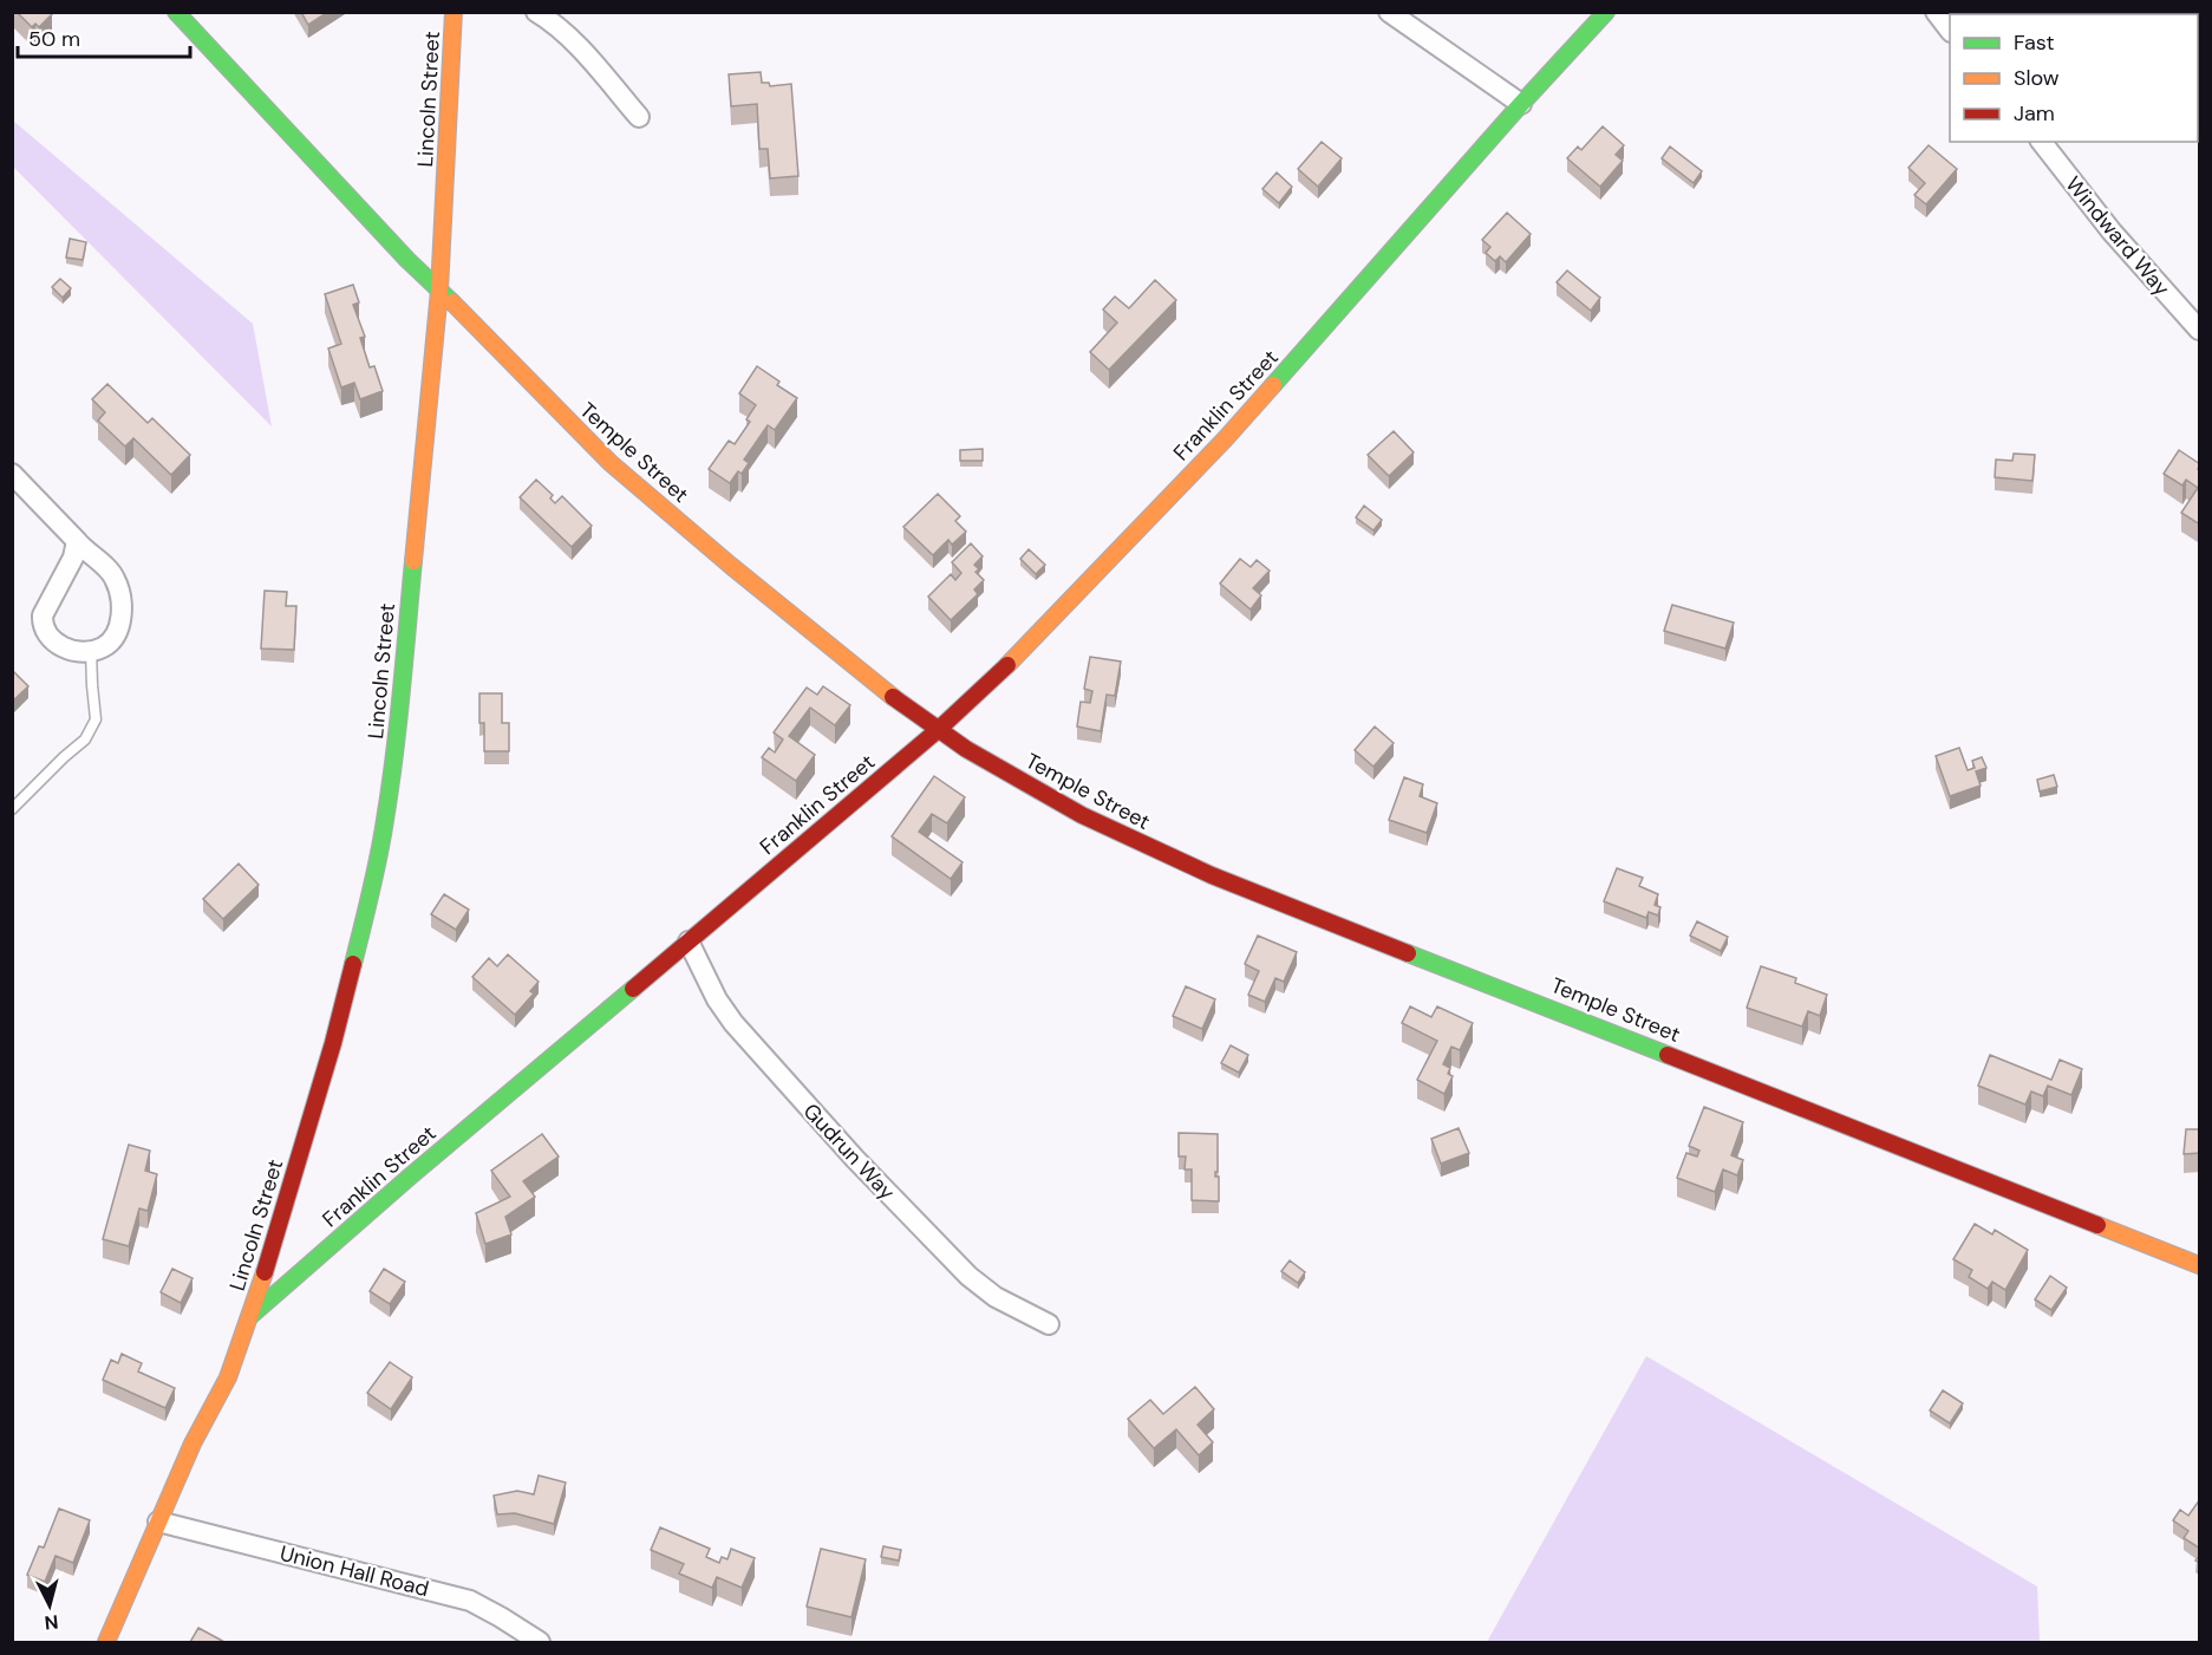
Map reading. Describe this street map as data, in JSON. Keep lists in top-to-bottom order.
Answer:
{
  "streets": {
    "main road": ["Lincoln Street", "Franklin Street", "Temple Street"],
    "street": ["Windward Way", "Gudrun Way", "Union Hall Road"]
  },
  "crossings": [
    ["Lincoln Street", "Franklin Street"],
    ["Lincoln Street", "Temple Street"],
    ["Franklin Street", "Temple Street"],
    ["Franklin Street", "Gudrun Way"],
    ["Franklin Street", "Union Hall Road"]
  ],
  "legend": ["Fast", "Slow", "Jam"],
  "scale_bar": "50 m",
  "north": "bottom"
}
